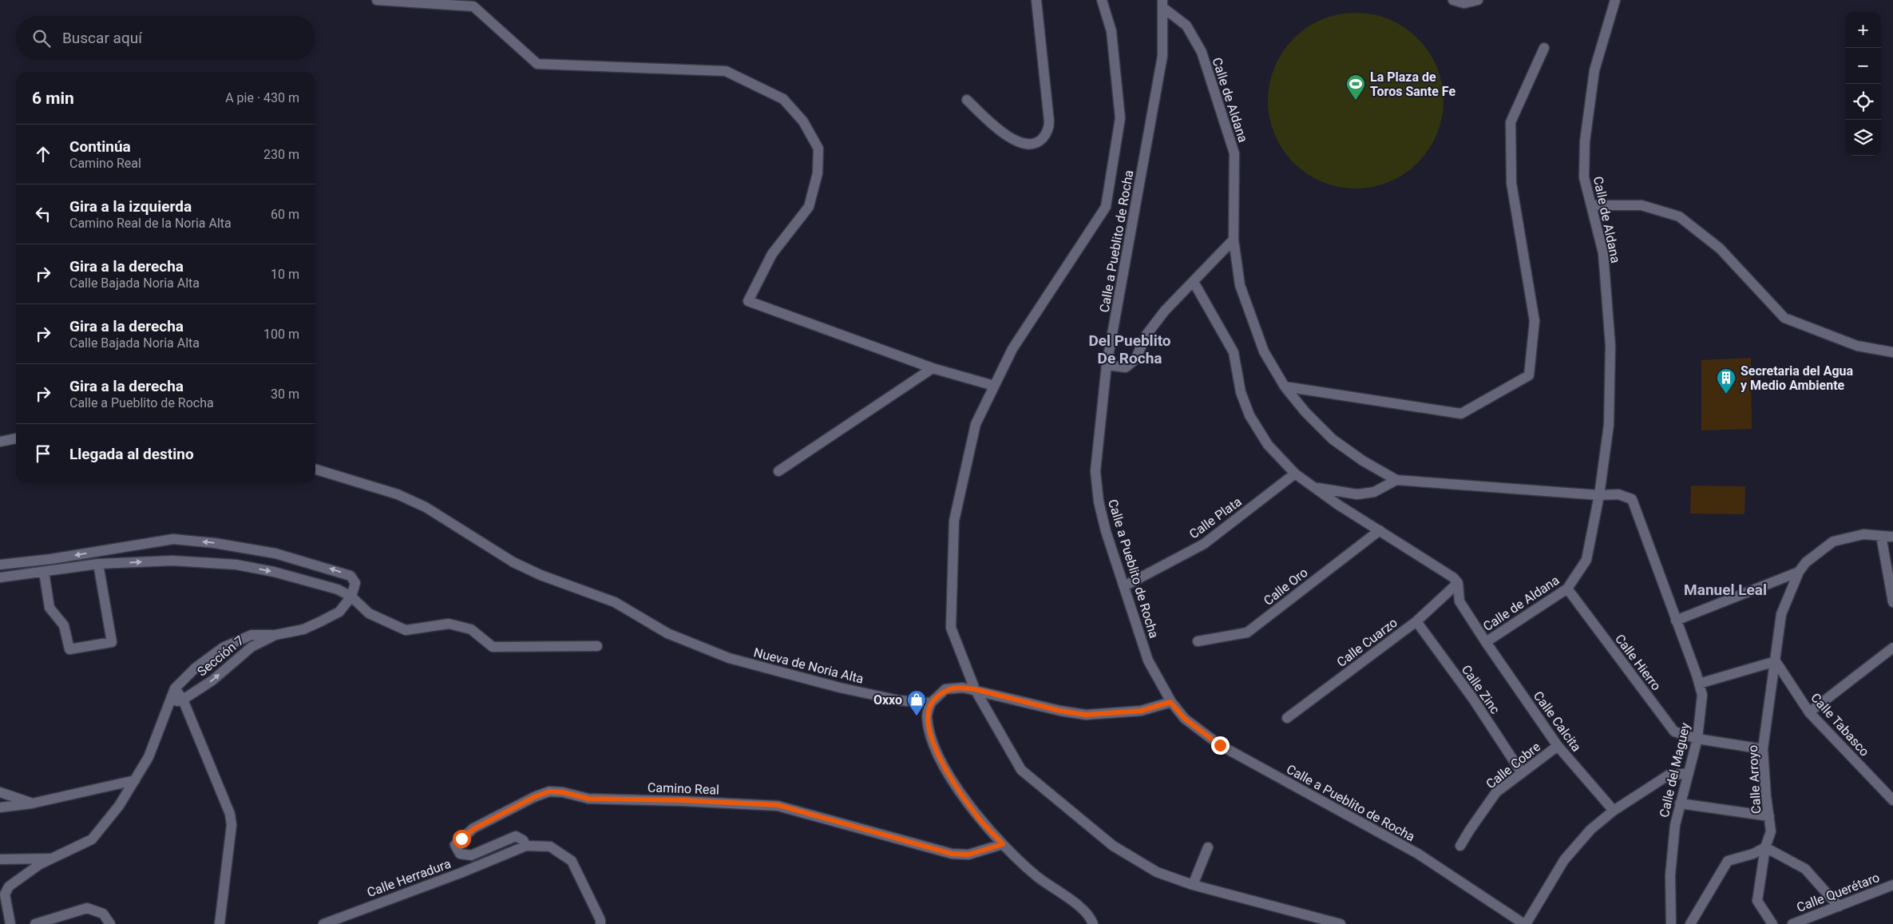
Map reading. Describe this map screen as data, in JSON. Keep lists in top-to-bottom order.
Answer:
{
  "streets": {
    "street": [
      "Calle de Aldana",
      "Calle a Pueblito de Rocha",
      "Calle Plata",
      "Calle Oro",
      "Calle Cuarzo",
      "Sección 7",
      "Calle Hierro",
      "Nueva de Noria Alta",
      "Calle Zinc",
      "Calle Calcita",
      "Calle Tabasco",
      "Calle Cobre",
      "Calle del Maguey",
      "Calle Arroyo",
      "Camino Real",
      "Calle Herradura",
      "Calle Querétaro"
    ]
  },
  "crossings": [
    ["Calle de Aldana", "Calle a Pueblito de Rocha"],
    ["Calle de Aldana", "Calle Cuarzo"],
    ["Calle de Aldana", "Calle Hierro"],
    ["Calle de Aldana", "Calle Calcita"],
    ["Calle de Aldana", "Calle del Maguey"],
    ["Calle a Pueblito de Rocha", "Calle Plata"],
    ["Calle Cuarzo", "Calle Zinc"],
    ["Calle Hierro", "Calle del Maguey"],
    ["Calle Hierro", "Calle Arroyo"],
    ["Calle Zinc", "Calle Cobre"],
    ["Calle Calcita", "Calle Cobre"],
    ["Calle Tabasco", "Calle Arroyo"],
    ["Camino Real", "Calle Herradura"]
  ],
  "districts": ["Del Pueblito De Rocha", "Manuel Leal"],
  "places": {
    "sports": ["La Plaza de Toros Sante Fe"],
    "building": ["Secretaria del Agua y Medio Ambiente"],
    "shop": ["Oxxo"]
  },
  "page": {
    "map_buttons": ["+", "−"],
    "search": "Buscar aquí",
    "heading": ["6 min", "A pie · 430 m"],
    "list": [
      ["Continúa", "Camino Real", "230 m"],
      ["Gira a la izquierda", "Camino Real de la Noria Alta", "60 m"],
      ["Gira a la derecha", "Calle Bajada Noria Alta", "10 m"],
      ["Gira a la derecha", "Calle Bajada Noria Alta", "100 m"],
      ["Gira a la derecha", "Calle a Pueblito de Rocha", "30 m"],
      "Llegada al destino"
    ]
  }
}
